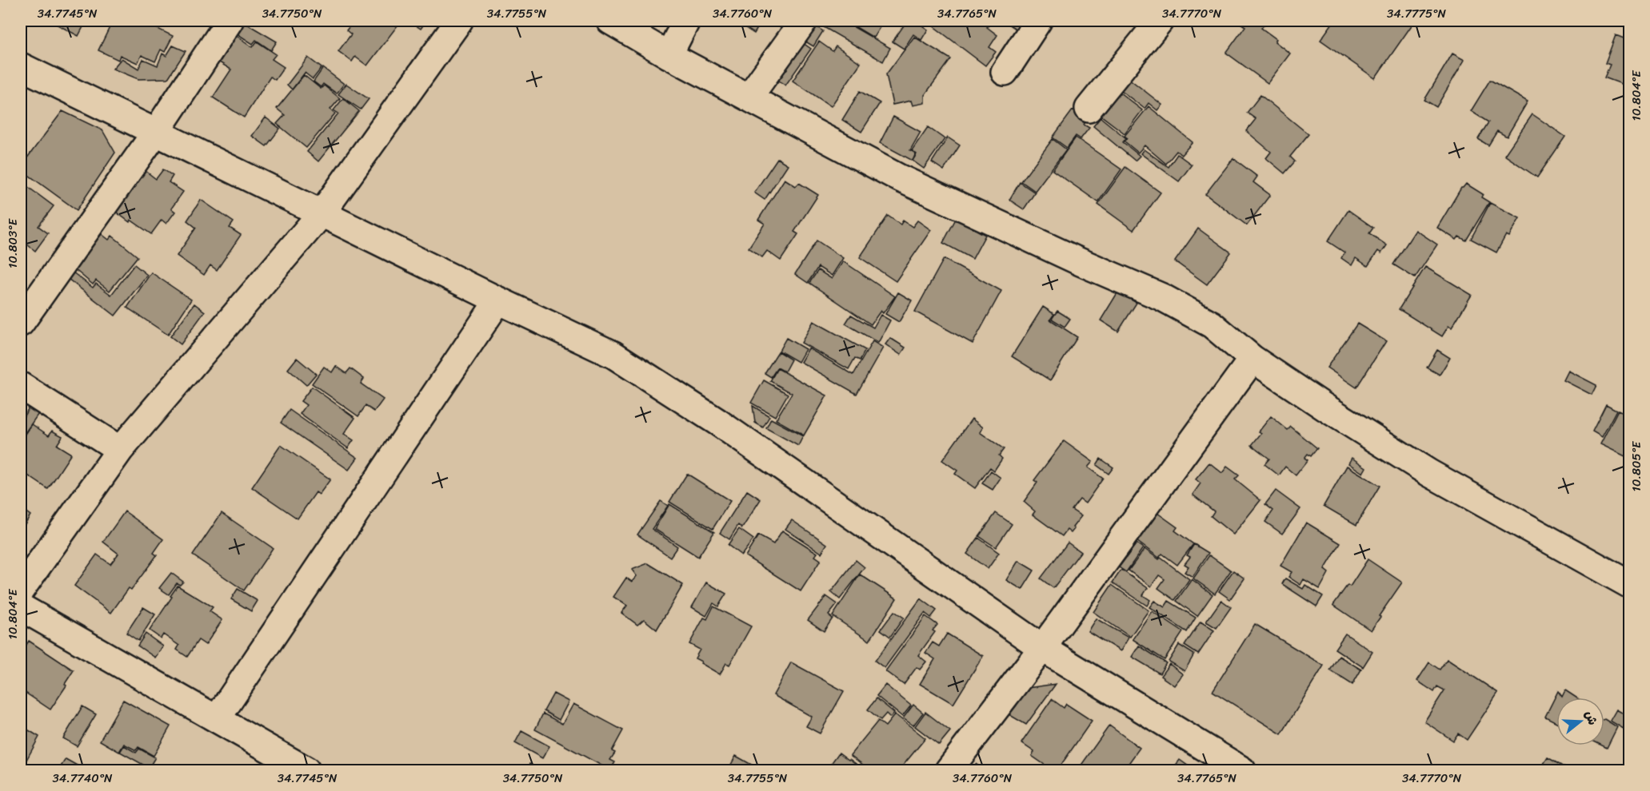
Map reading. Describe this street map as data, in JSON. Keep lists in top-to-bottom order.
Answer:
{
  "north": "right",
  "coordinates": [
    "34.7745°N",
    "34.7750°N",
    "34.7755°N",
    "34.7760°N",
    "34.7765°N",
    "34.7770°N",
    "34.7775°N",
    "10.804°E",
    "10.803°E",
    "10.805°E",
    "34.7740°N"
  ]
}
